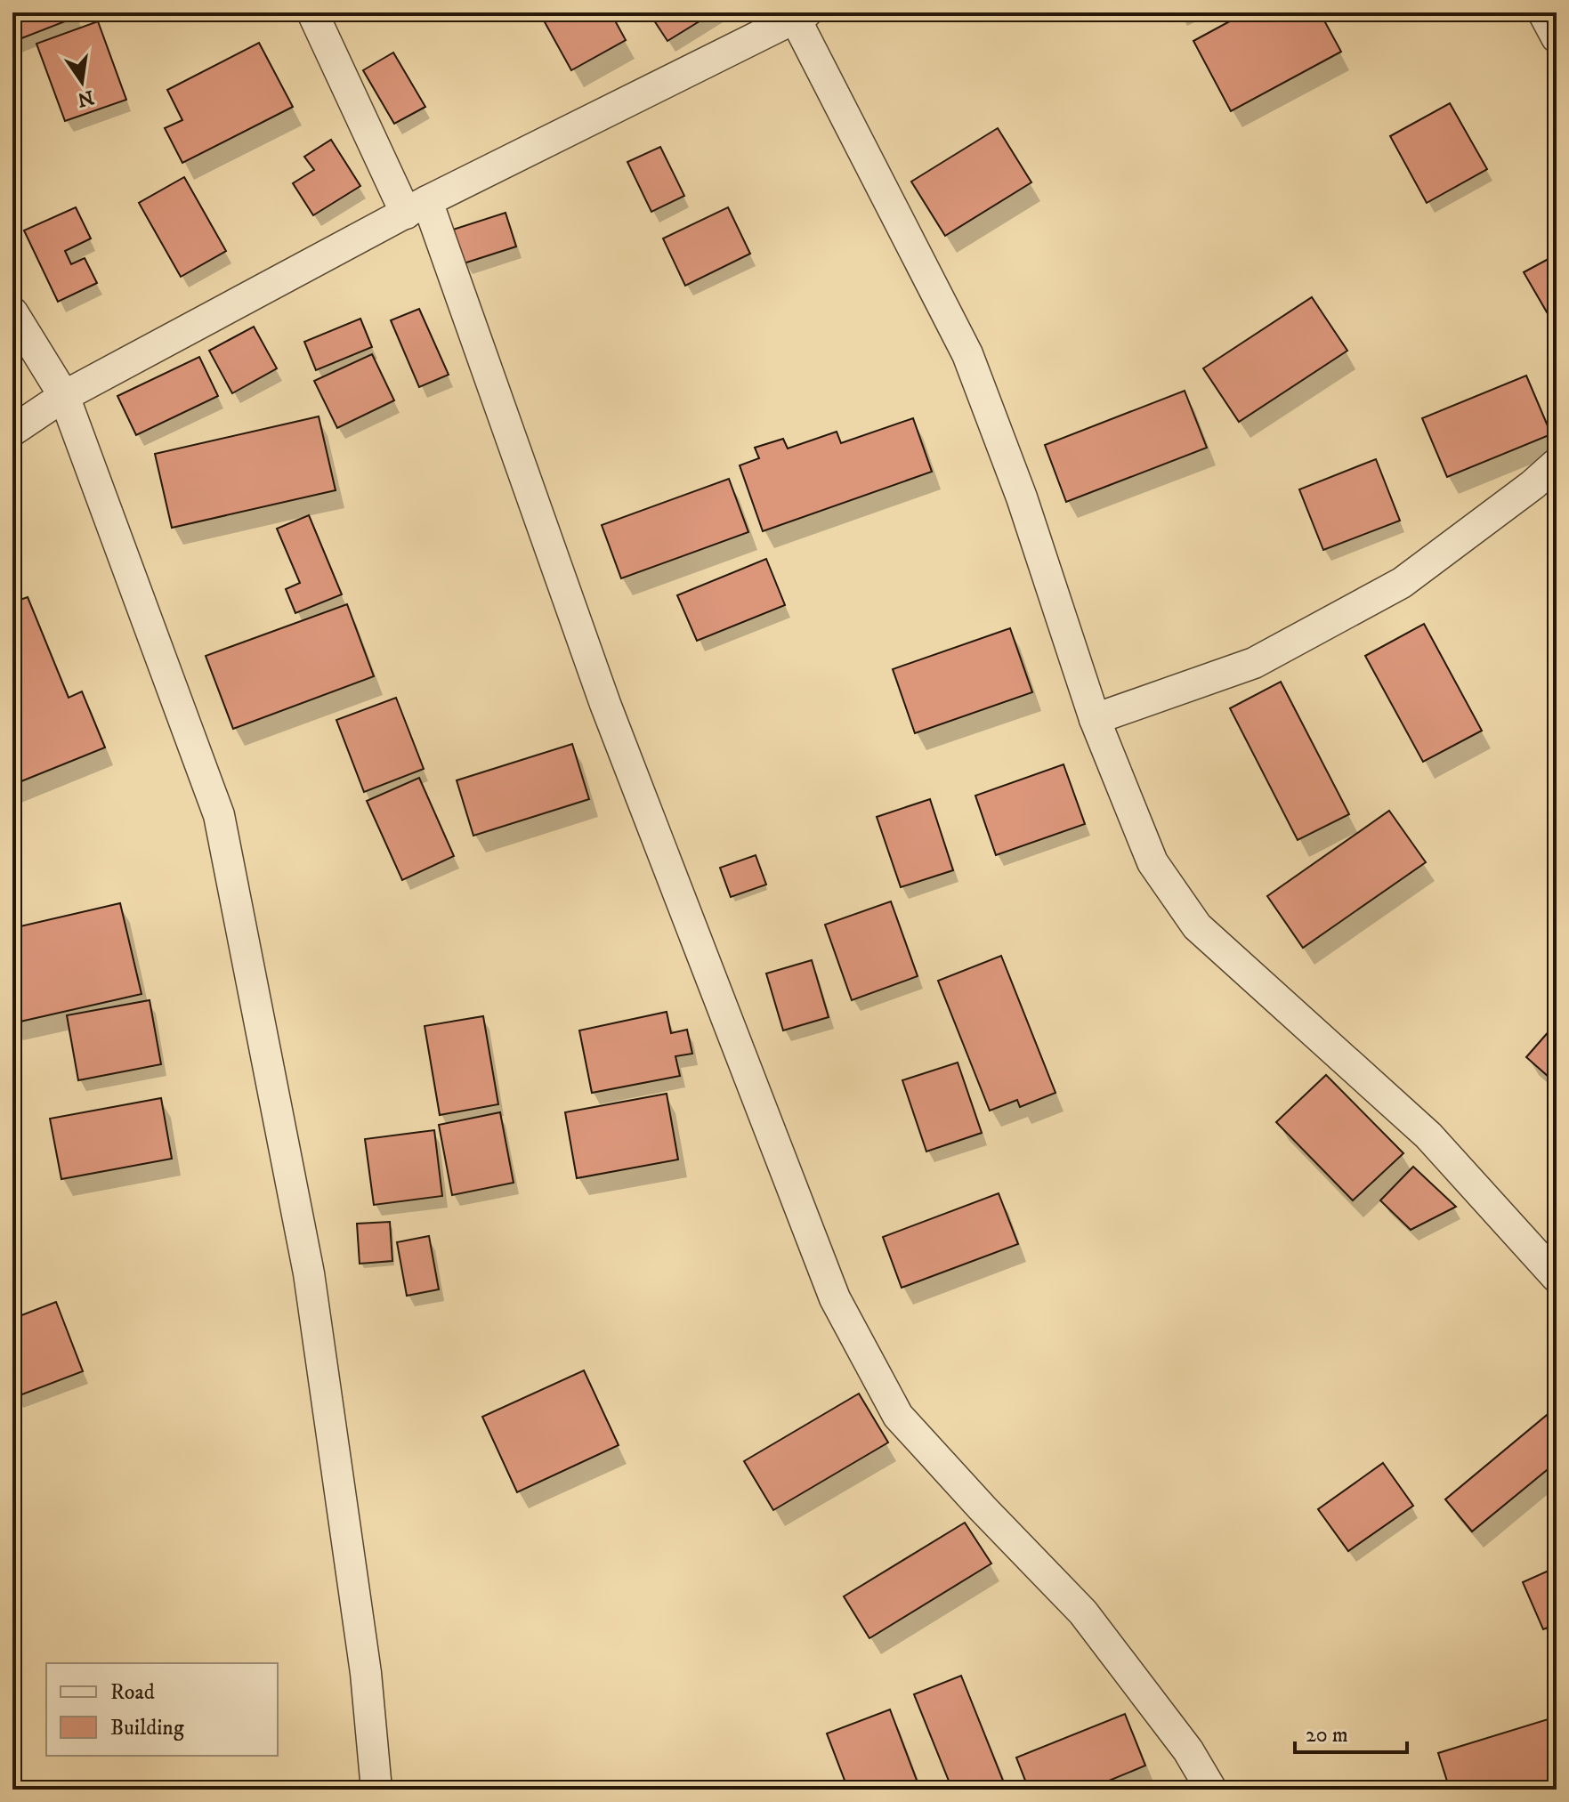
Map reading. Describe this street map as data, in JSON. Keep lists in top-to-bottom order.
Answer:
{
  "legend": ["Road", "Building"],
  "scale_bar": "20 m",
  "north": "bottom"
}
